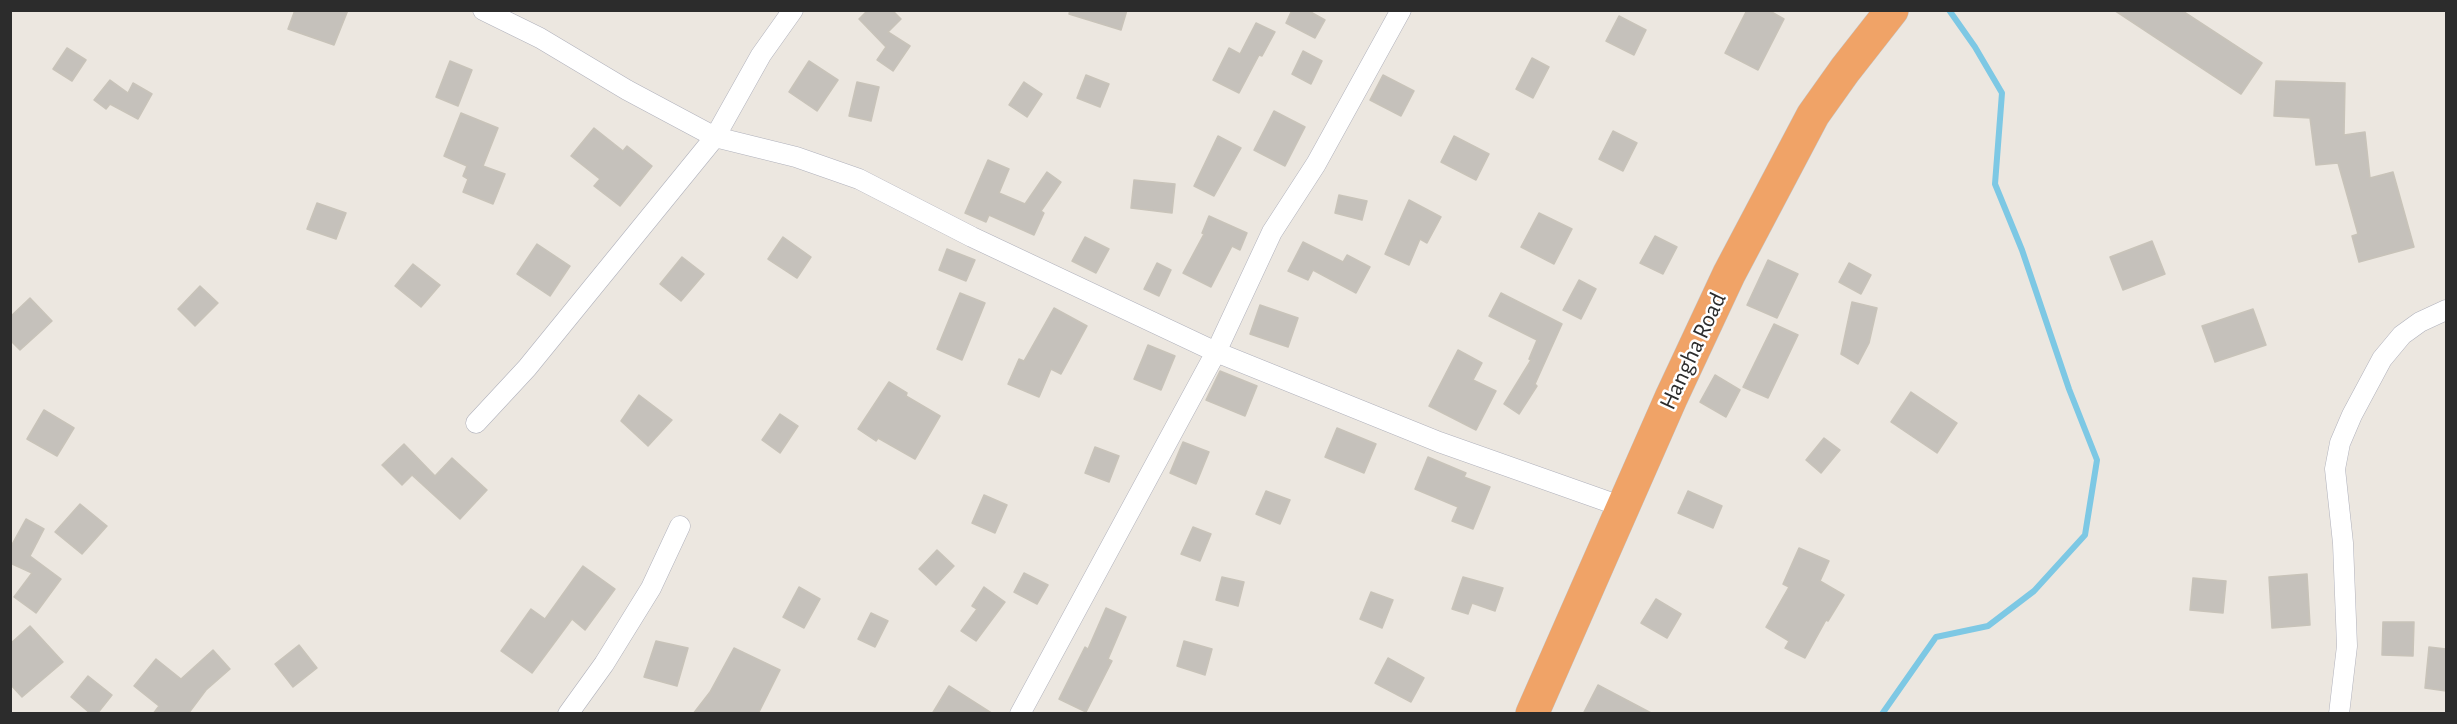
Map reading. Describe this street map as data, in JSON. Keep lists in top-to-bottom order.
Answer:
{
  "streets": {
    "highway": ["Hangha Road"]
  }
}
